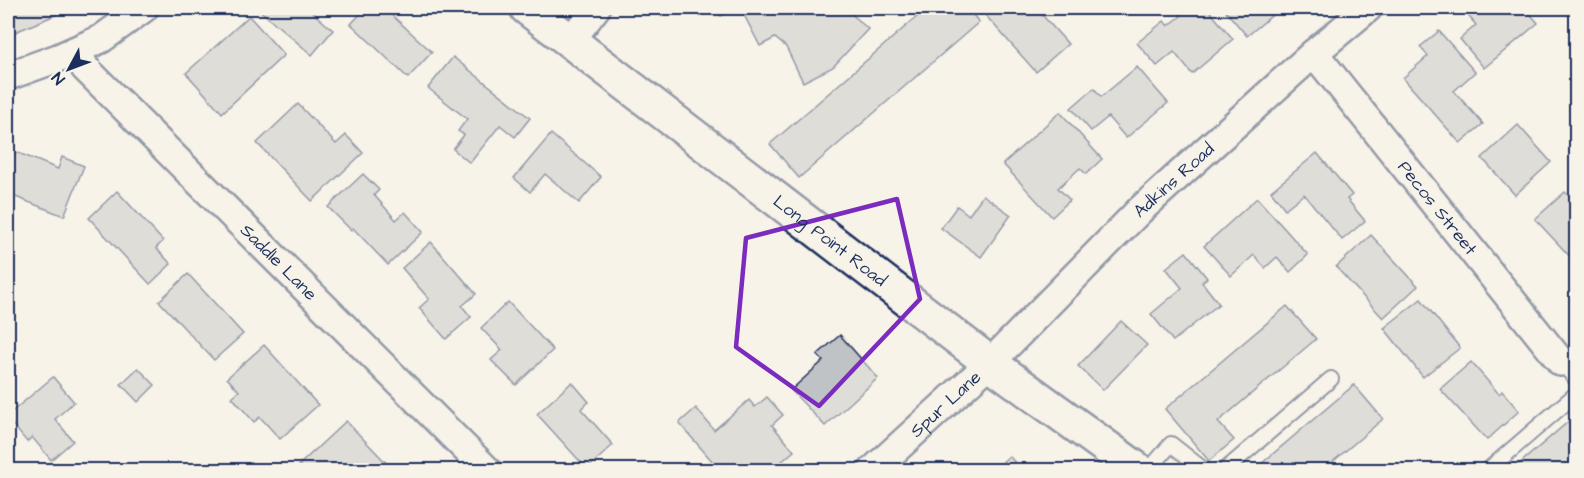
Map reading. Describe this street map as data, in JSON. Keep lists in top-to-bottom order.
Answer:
{
  "streets": {
    "main road": ["Long Point Road"],
    "street": [
      "Adkins Road",
      "Pecos Street",
      "Saddle Lane",
      "Spur Lane"
    ]
  },
  "crossings": [
    ["Adkins Road", "Pecos Street"],
    ["Adkins Road", "Long Point Road"],
    ["Adkins Road", "Spur Lane"],
    ["Long Point Road", "Spur Lane"]
  ],
  "north": "bottom left"
}
